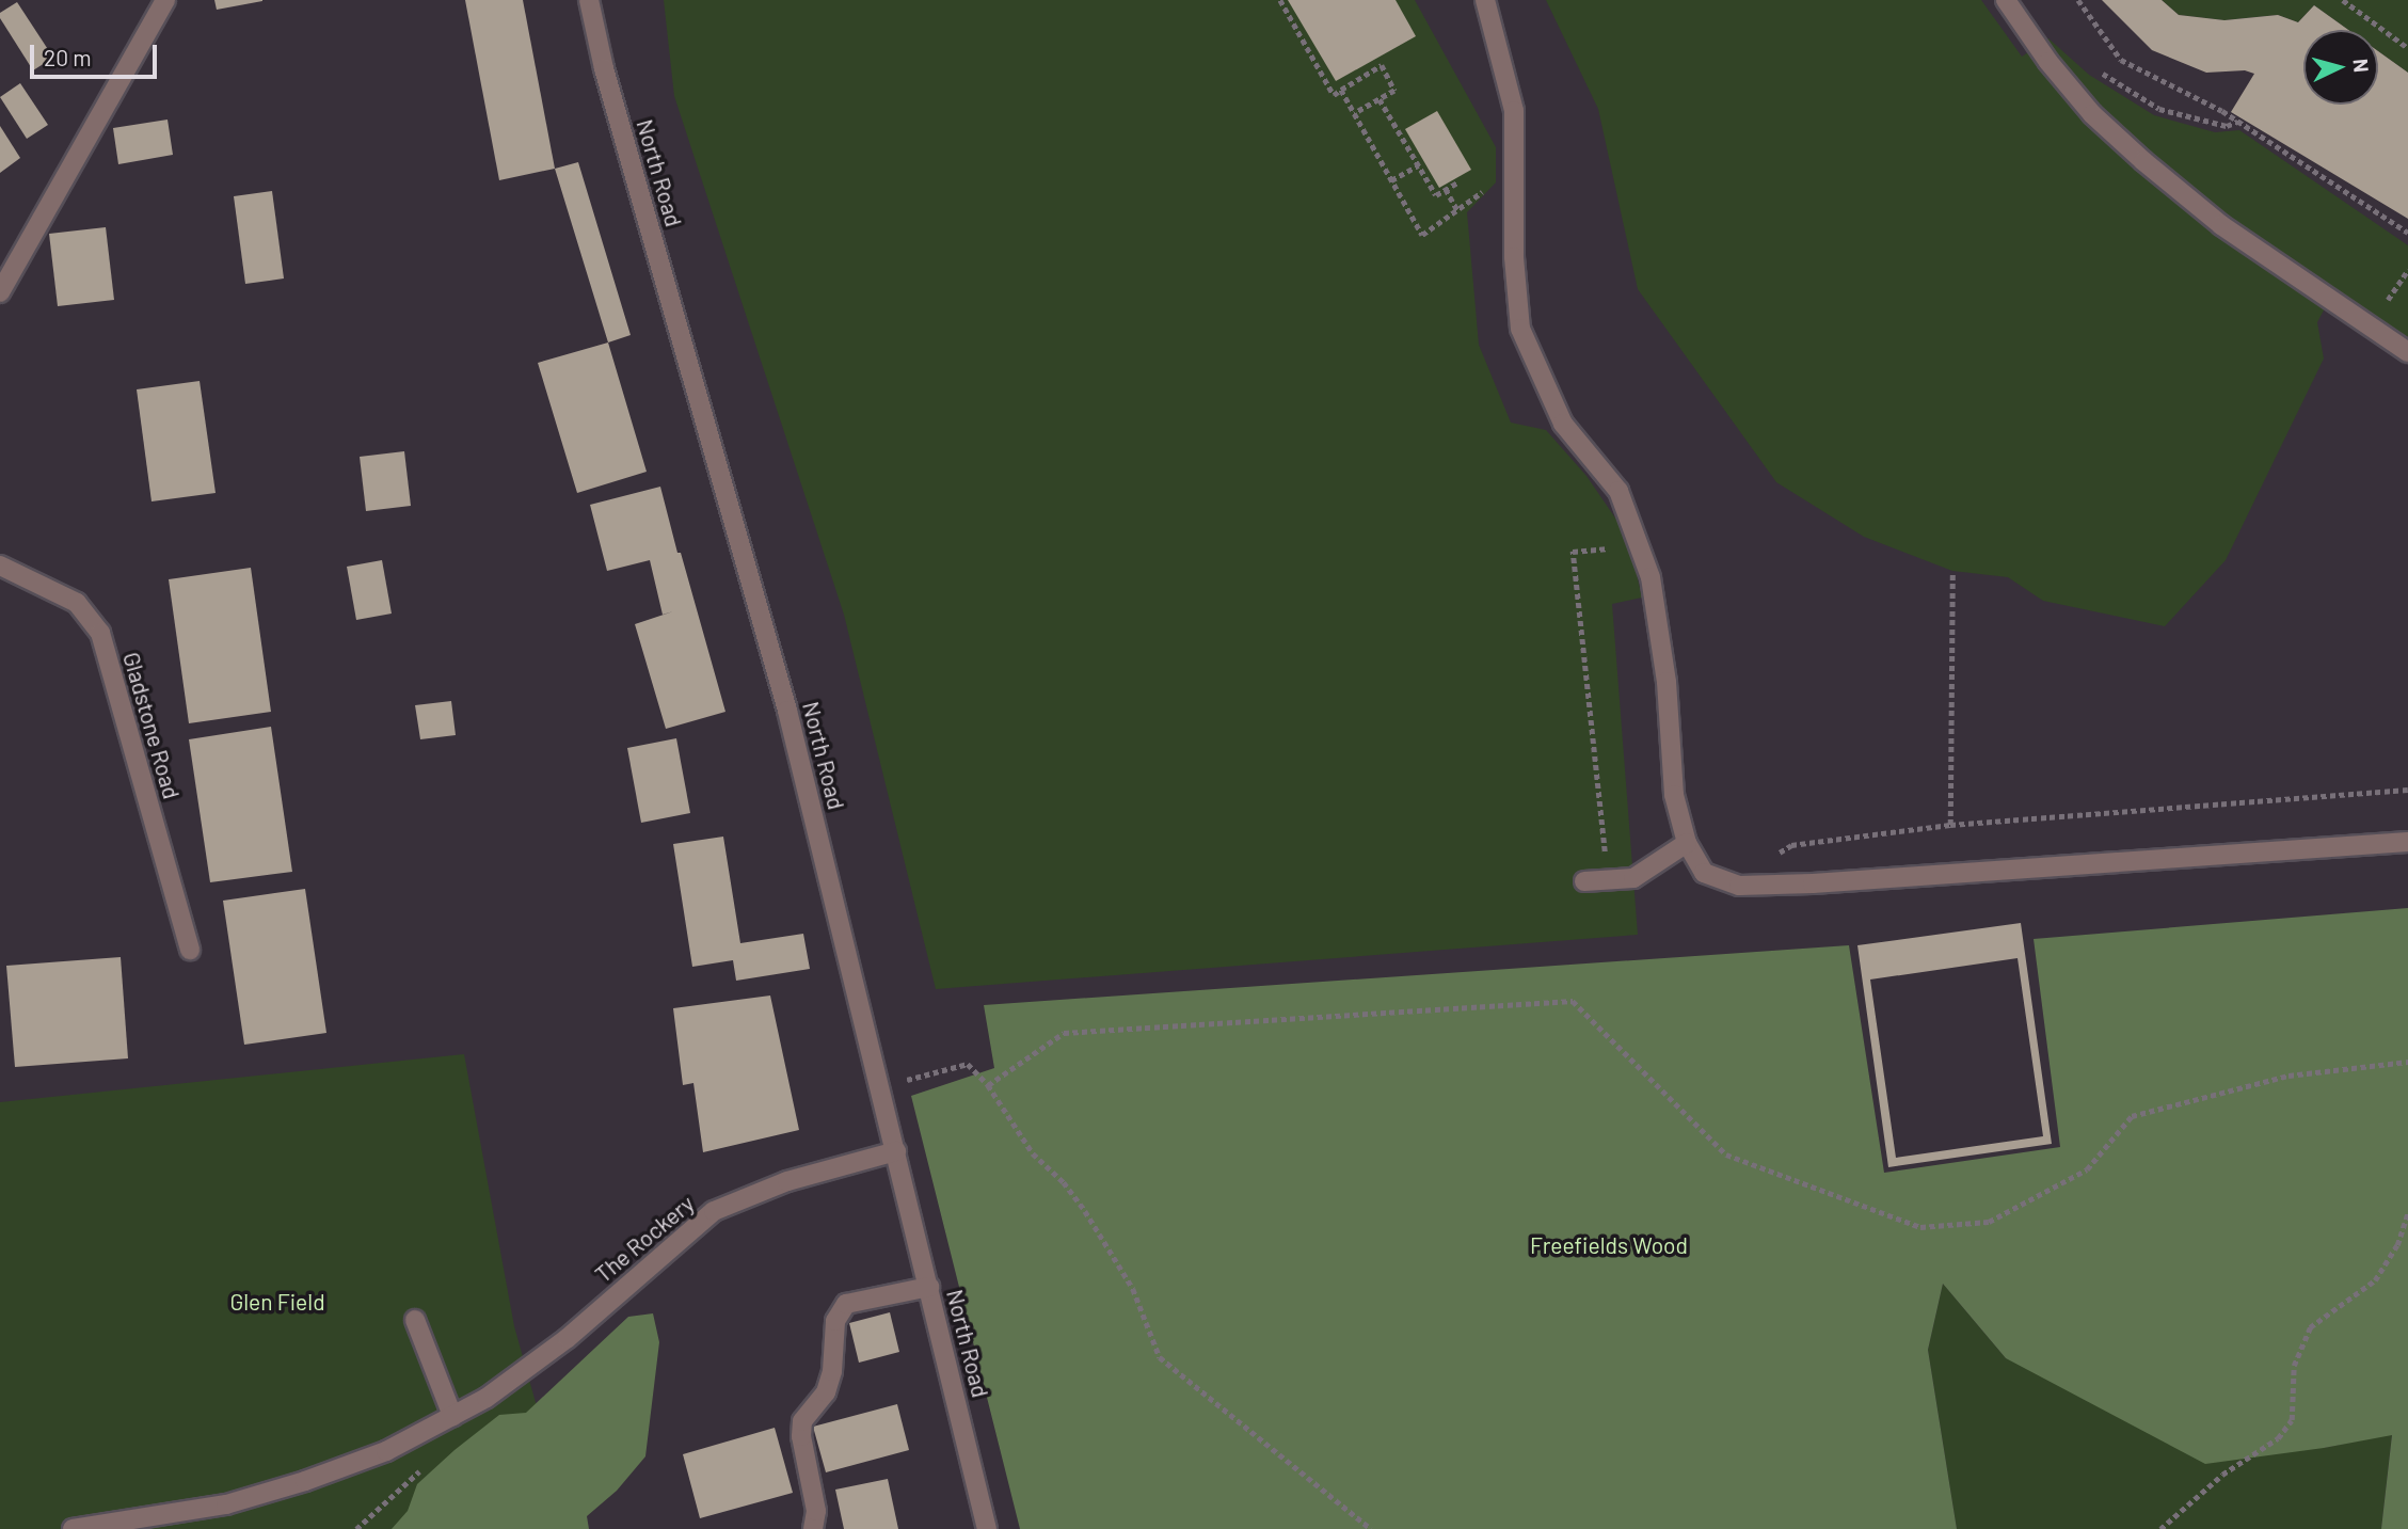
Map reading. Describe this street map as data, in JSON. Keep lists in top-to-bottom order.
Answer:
{
  "streets": {
    "street": ["North Road", "Gladstone Road", "The Rockery"]
  },
  "crossings": [
    ["North Road", "The Rockery"]
  ],
  "parks": ["Freefields Wood", "Glen Field"],
  "scale_bar": "20 m",
  "north": "right"
}
